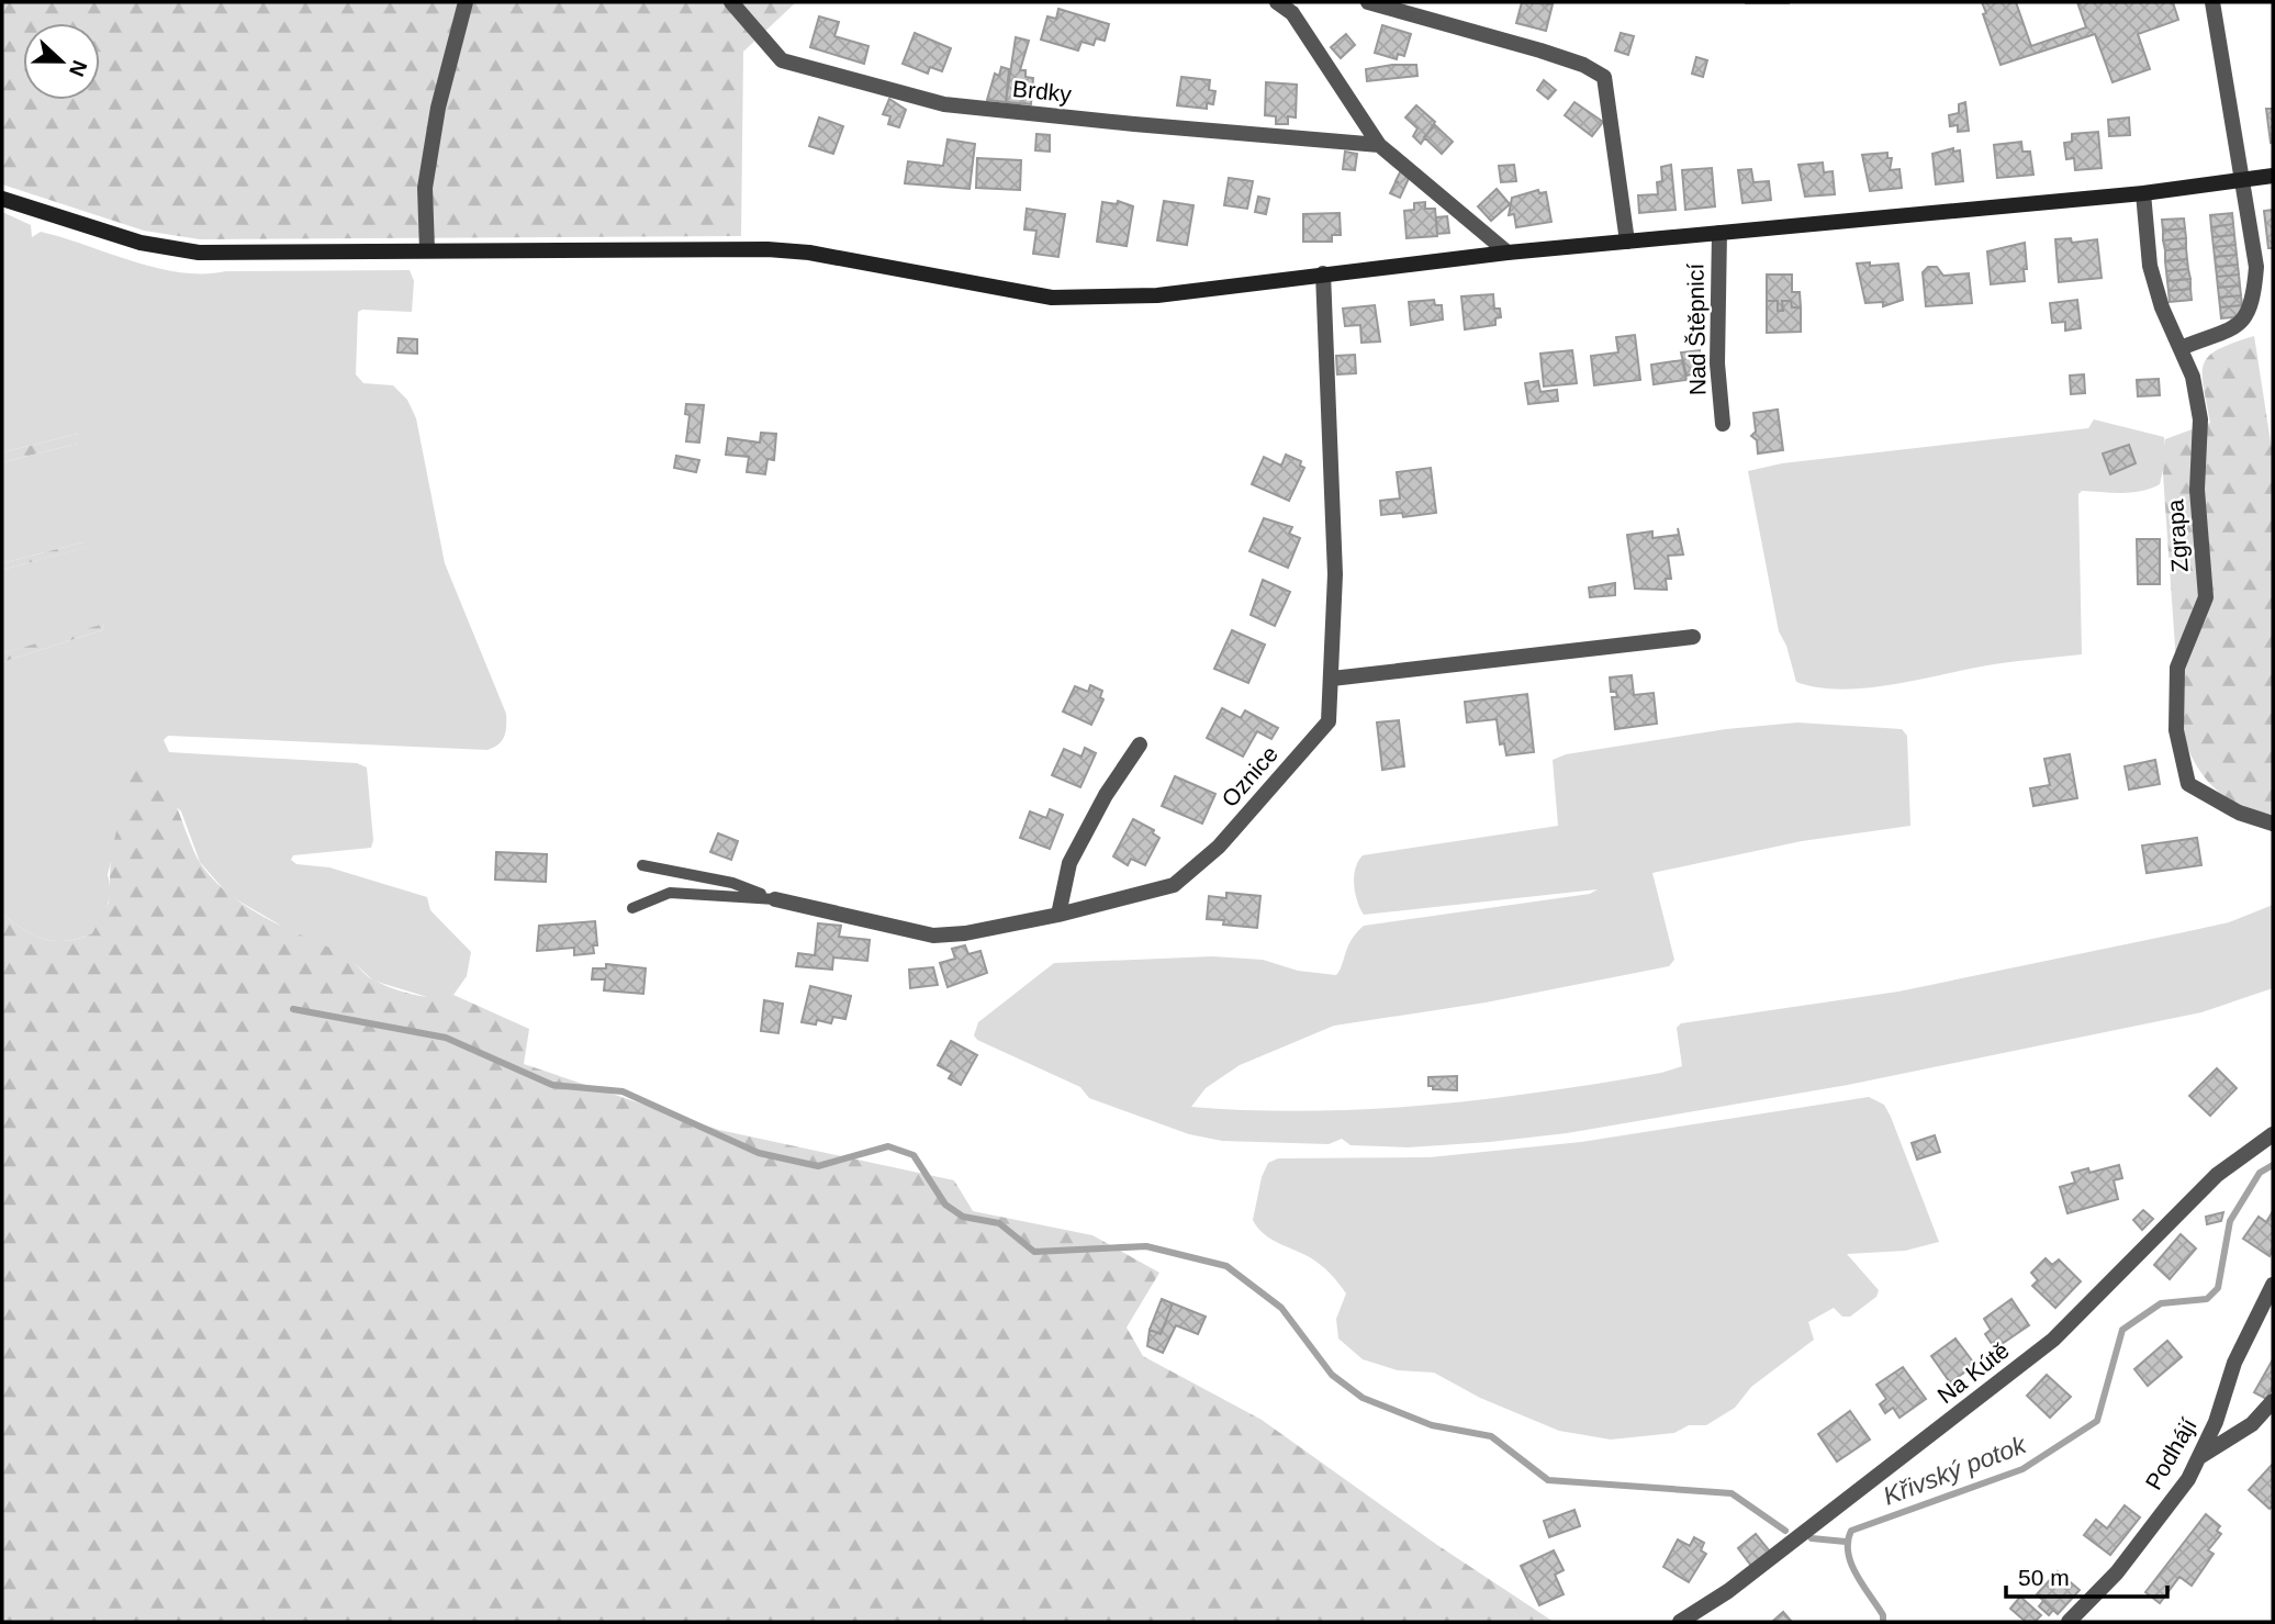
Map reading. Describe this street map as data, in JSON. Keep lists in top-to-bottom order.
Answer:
{
  "streets": {
    "street": [
      "Brdky",
      "Nad Štěpnicí",
      "Zgrapa",
      "Oznice",
      "Na Kútě",
      "Podhájí"
    ]
  },
  "water": ["Křivský potok"],
  "scale_bar": "50 m",
  "north": "right"
}
